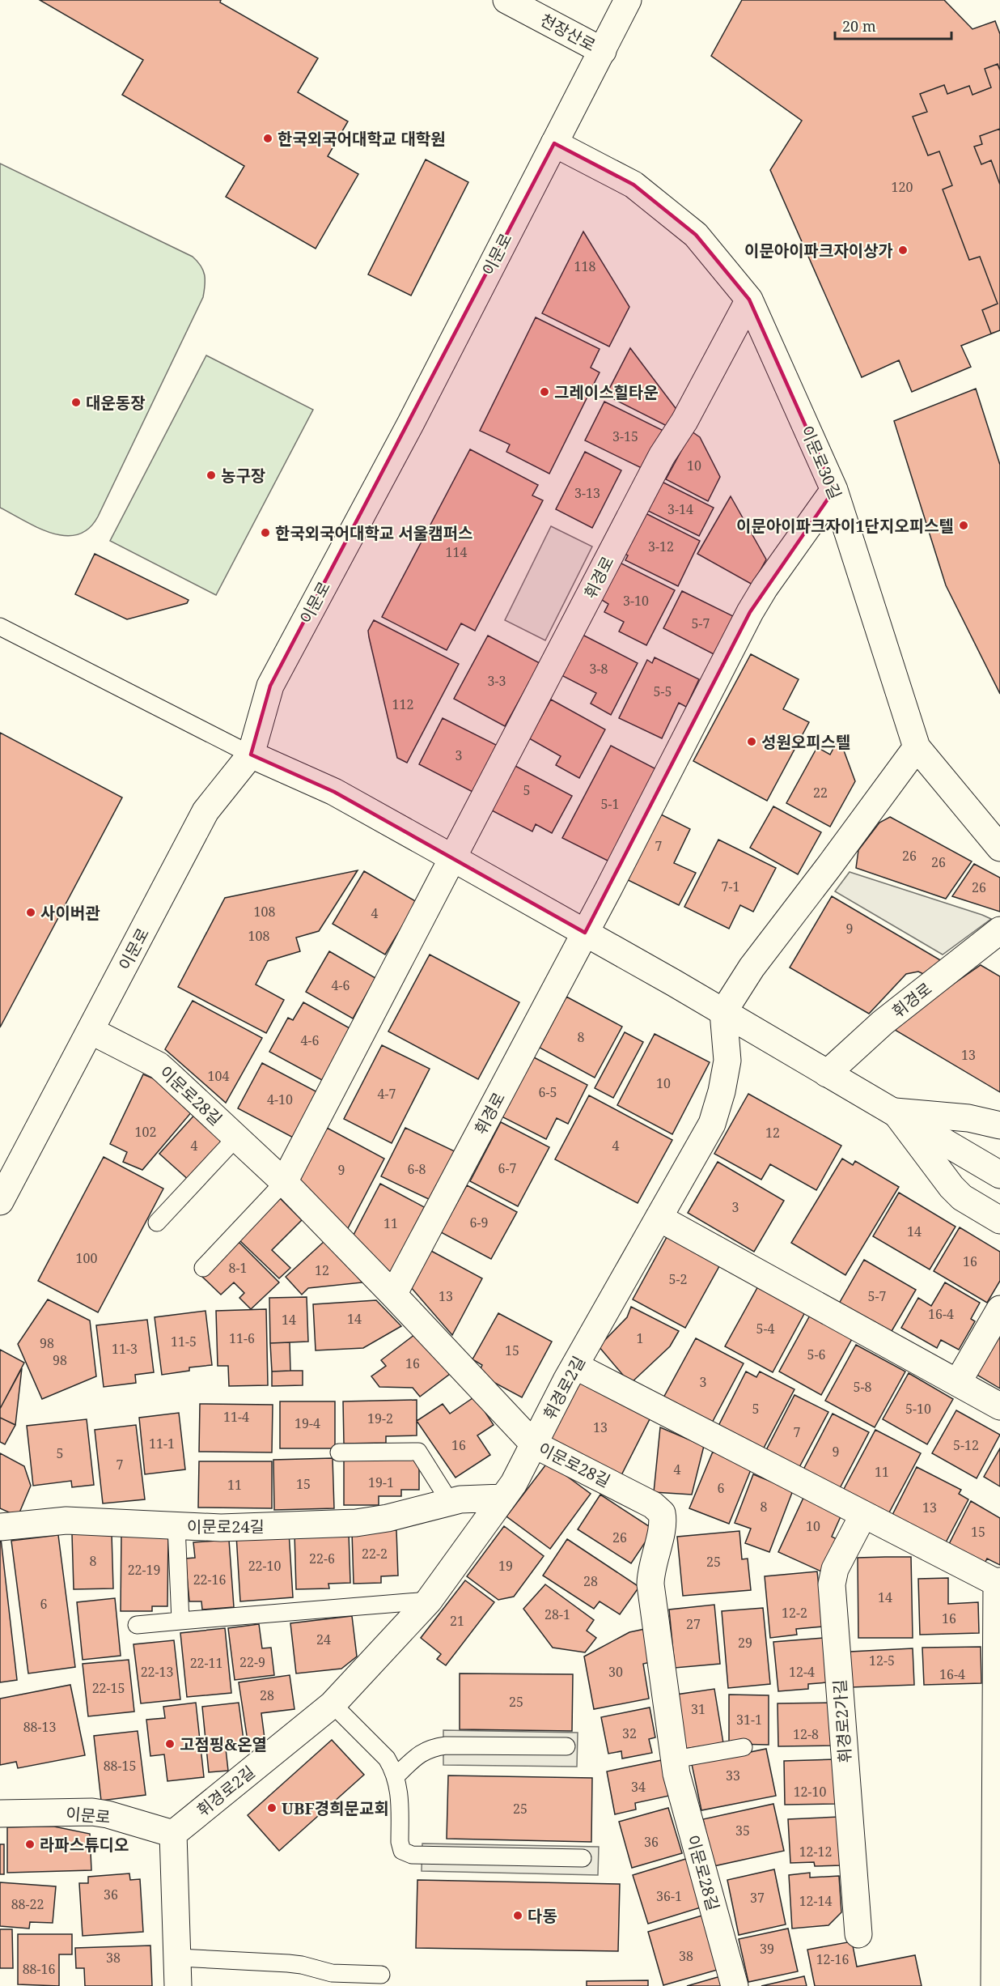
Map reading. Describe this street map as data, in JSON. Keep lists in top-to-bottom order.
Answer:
{
  "streets": {
    "street": [
      "천장산로",
      "이문로",
      "이문로30길",
      "휘경로",
      "이문로28길",
      "휘경로2길",
      "이문로24길",
      "휘경로2가길"
    ]
  },
  "crossings": [
    ["천장산로", "이문로"],
    ["이문로", "이문로30길"],
    ["이문로", "이문로28길"],
    ["이문로", "휘경로2길"],
    ["이문로30길", "휘경로"],
    ["휘경로", "이문로28길"],
    ["이문로28길", "휘경로2길"],
    ["휘경로2길", "이문로24길"]
  ],
  "places": [
    "한국외국어대학교 대학원",
    "이문아이파크자이상가",
    "그레이스힐타운",
    "대운동장",
    "농구장",
    "이문아이파크자이1단지오피스텔",
    "한국외국어대학교 서울캠퍼스",
    "성원오피스텔",
    "사이버관",
    "고점핑&온열",
    "UBF경희문교회",
    "라파스튜디오",
    "다동"
  ],
  "house_numbers": [
    "120",
    "118",
    "3-15",
    "10",
    "3-13",
    "3-14",
    "3-12",
    "114",
    "3-10",
    "5-7",
    "3-8",
    "3-3",
    "5-5",
    "112",
    "3",
    "5",
    "22",
    "5-1",
    "7",
    "26",
    "26",
    "7-1",
    "26",
    "108",
    "4",
    "9",
    "108",
    "4-6",
    "8",
    "4-6",
    "13",
    "104",
    "10",
    "6-5",
    "4-7",
    "4-10",
    "102",
    "12",
    "4",
    "4",
    "6-7",
    "6-8",
    "9",
    "3",
    "6-9",
    "11",
    "14",
    "100",
    "16",
    "8-1",
    "12",
    "5-2",
    "13",
    "5-7",
    "16-4",
    "14",
    "14",
    "5-4",
    "11-6",
    "1",
    "11-5",
    "98",
    "11-3",
    "15",
    "5-6",
    "98",
    "16",
    "3",
    "5-8",
    "5",
    "5-10",
    "11-4",
    "19-2",
    "19-4",
    "13",
    "7",
    "11-1",
    "16",
    "5-12",
    "9",
    "5",
    "7",
    "4",
    "11",
    "19-1",
    "15",
    "11",
    "6",
    "8",
    "13",
    "10",
    "15",
    "26",
    "22-2",
    "22-6",
    "8",
    "25",
    "22-10",
    "19",
    "22-19",
    "22-16",
    "28",
    "14",
    "6",
    "12-2",
    "28-1",
    "16",
    "21",
    "27",
    "24",
    "29",
    "12-5",
    "22-9",
    "22-11",
    "22-13",
    "30",
    "12-4",
    "16-4",
    "22-15",
    "28",
    "25",
    "31",
    "31-1",
    "88-13",
    "32",
    "12-8",
    "88-15",
    "33",
    "34",
    "12-10",
    "25",
    "35",
    "36",
    "12-12",
    "36",
    "36-1",
    "37",
    "12-14",
    "88-22",
    "39",
    "38",
    "38",
    "12-16",
    "88-16"
  ],
  "scale_bar": "20 m"
}
